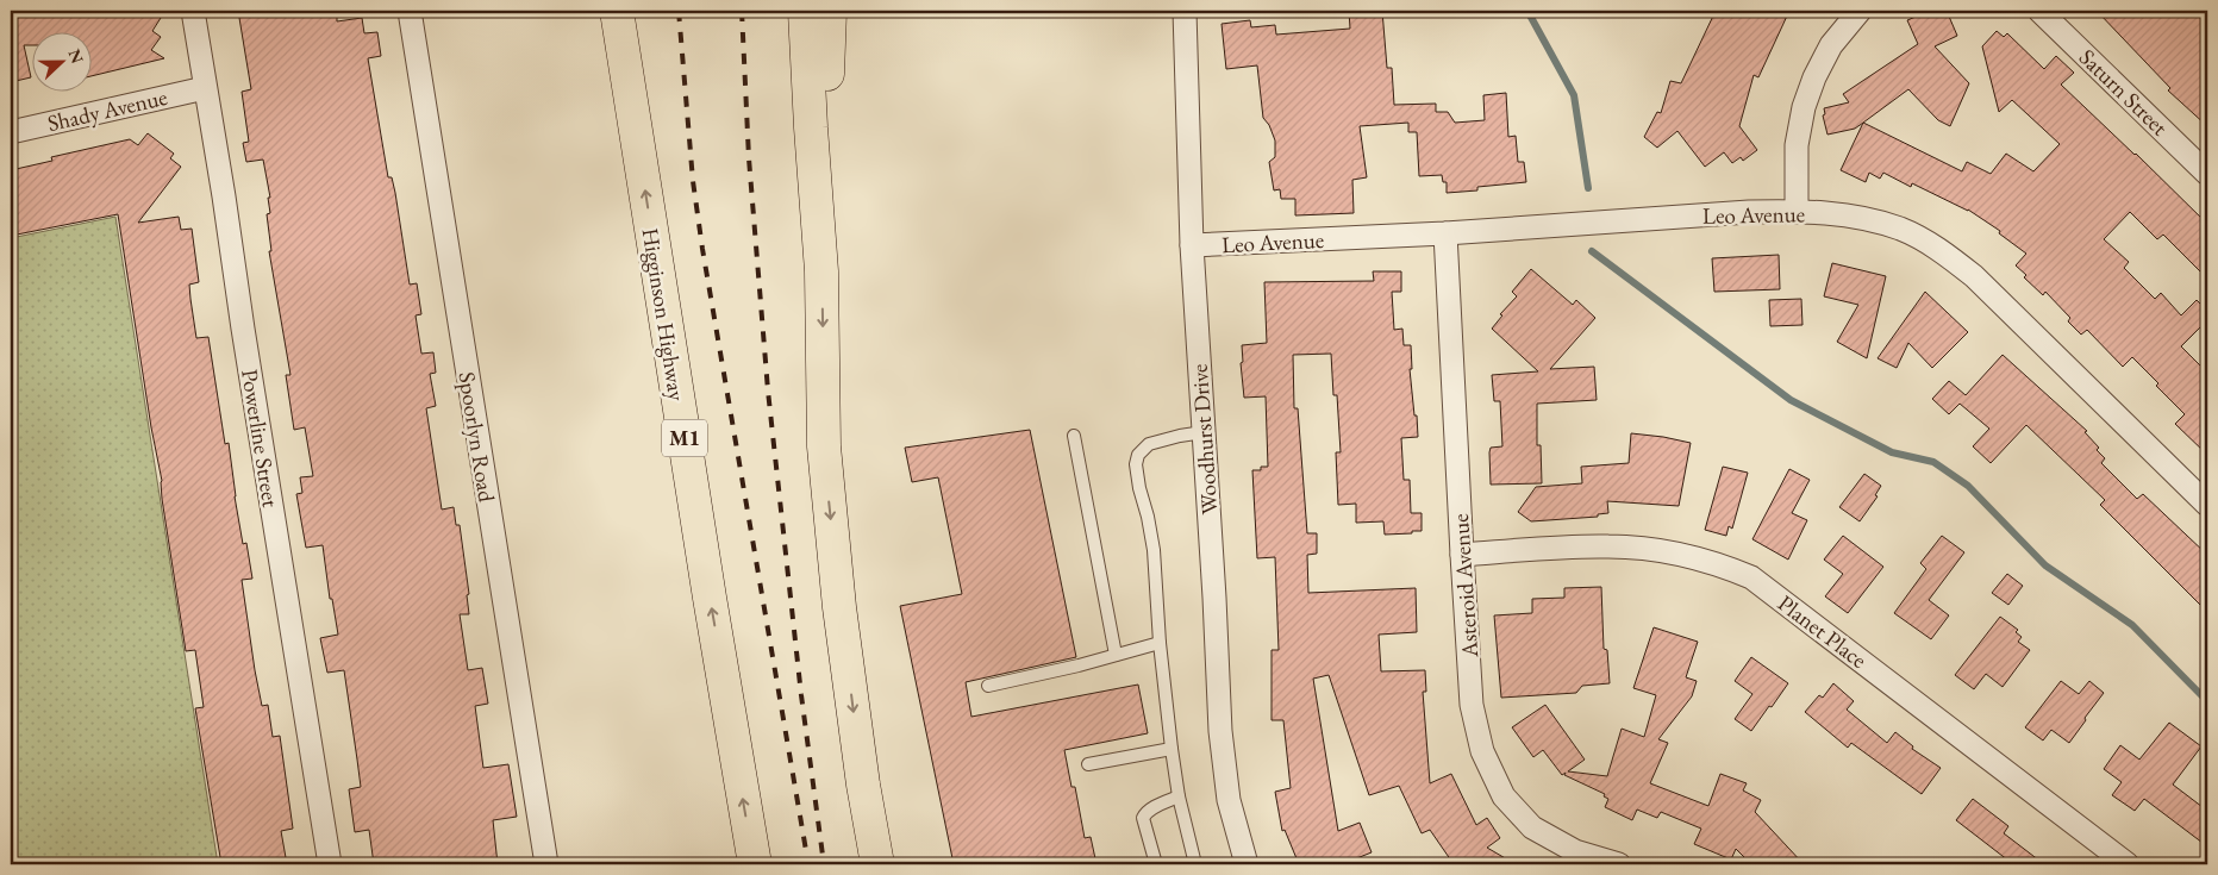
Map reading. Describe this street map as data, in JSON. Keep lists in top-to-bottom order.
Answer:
{
  "streets": {
    "highway": ["Higginson Highway", "M1"],
    "street": [
      "Saturn Street",
      "Shady Avenue",
      "Leo Avenue",
      "Spoorlyn Road",
      "Powerline Street",
      "Woodhurst Drive",
      "Asteroid Avenue",
      "Planet Place"
    ]
  },
  "crossings": [
    ["Shady Avenue", "Powerline Street"],
    ["Leo Avenue", "Woodhurst Drive"],
    ["Leo Avenue", "Asteroid Avenue"],
    ["Asteroid Avenue", "Planet Place"]
  ],
  "north": "right"
}
